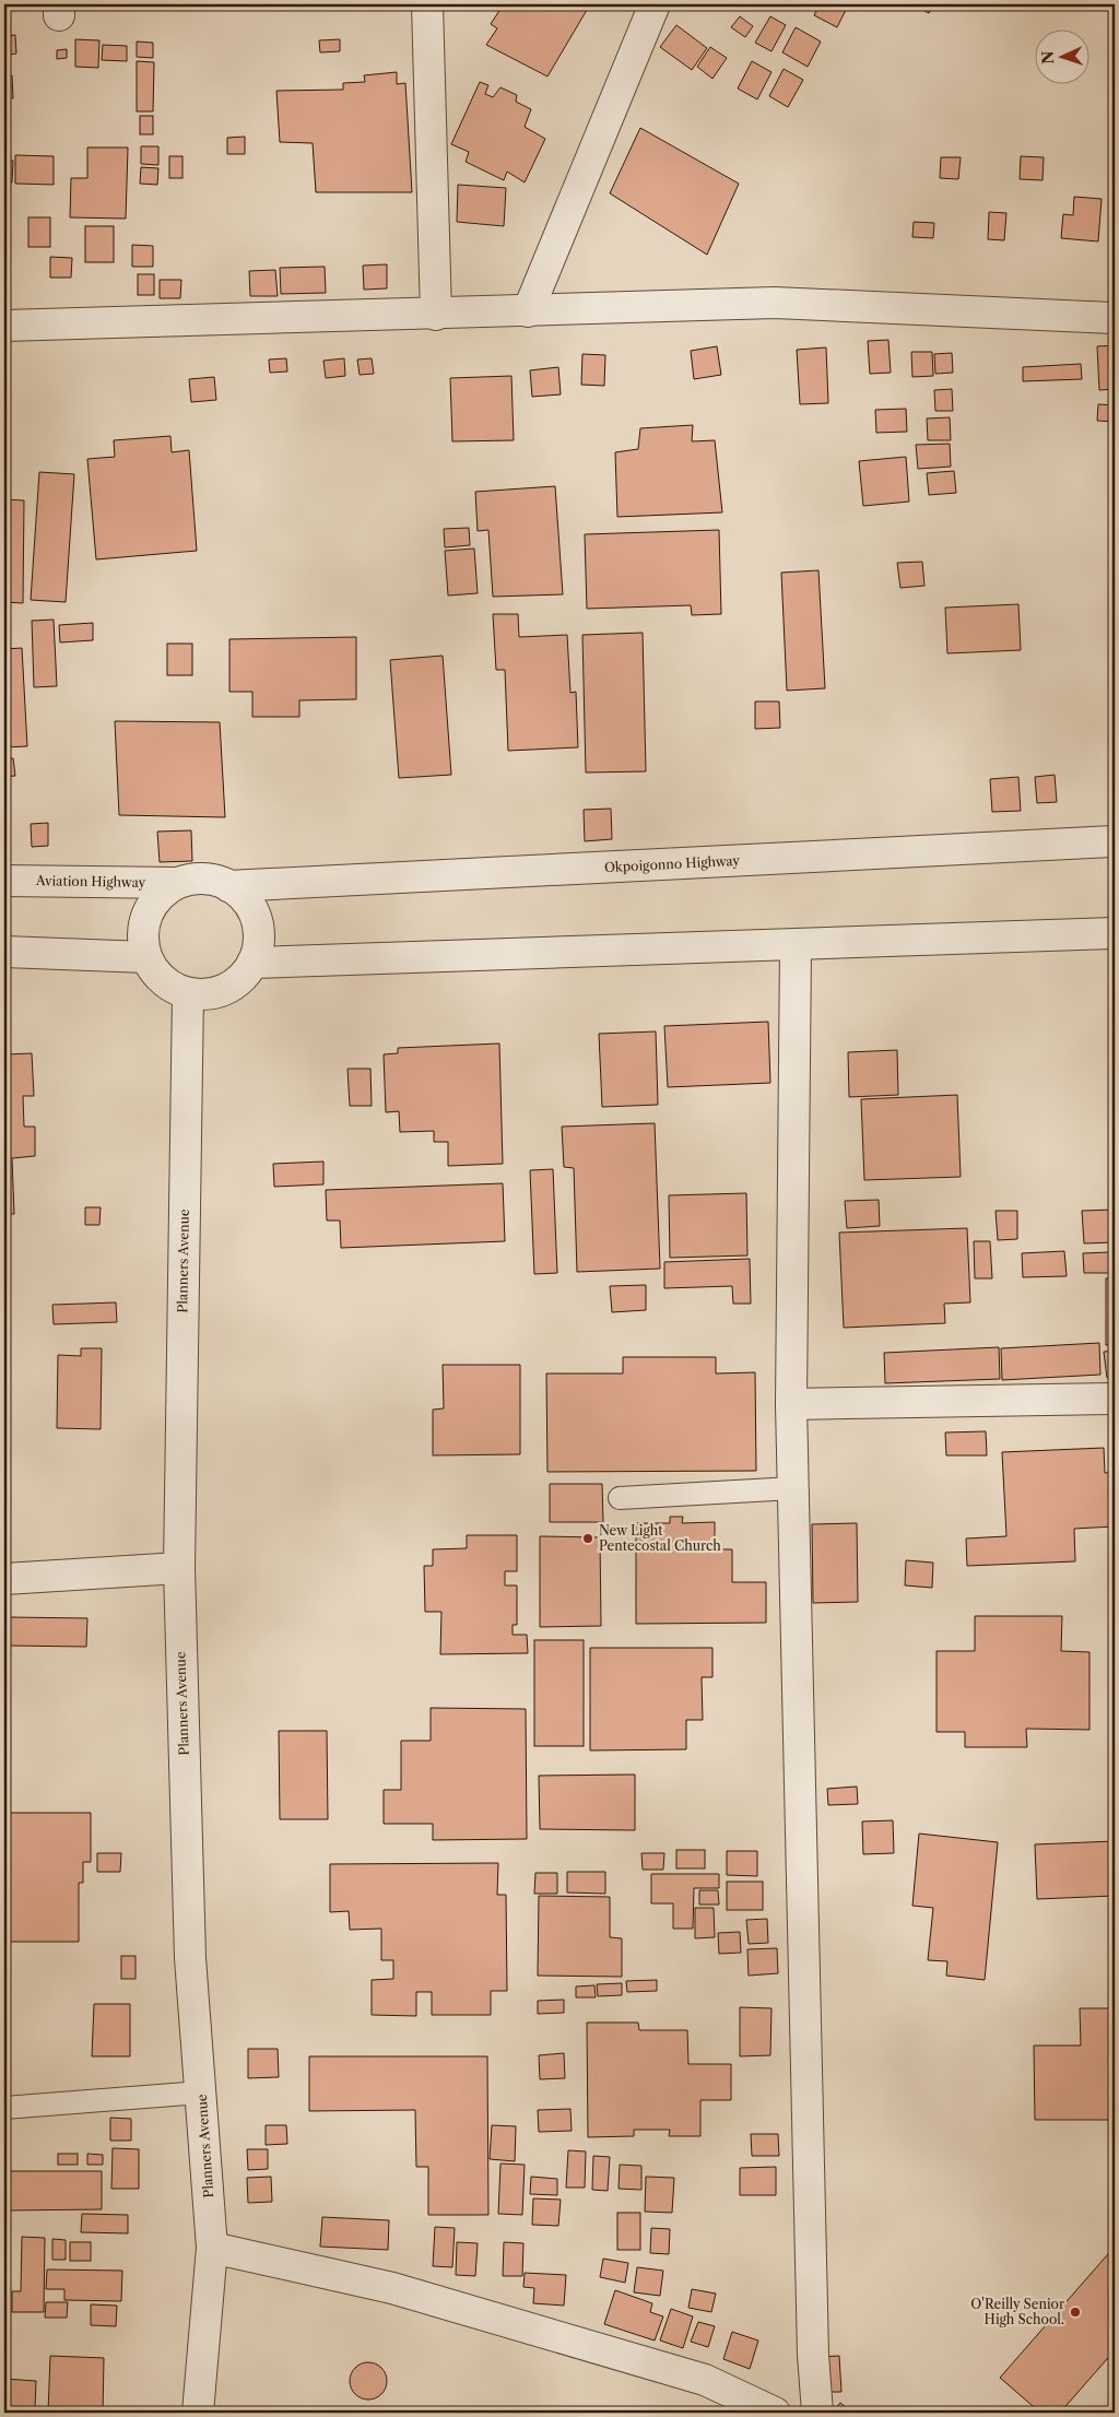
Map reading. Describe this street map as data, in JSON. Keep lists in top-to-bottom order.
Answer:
{
  "streets": {
    "street": ["Okpoigonno Highway", "Aviation Highway", "Planners Avenue"]
  },
  "crossings": [
    ["Okpoigonno Highway", "Aviation Highway"],
    ["Okpoigonno Highway", "Planners Avenue"],
    ["Aviation Highway", "Planners Avenue"]
  ],
  "places": ["New Light Pentecostal Church", "O'Reilly Senior High School."],
  "north": "left"
}
